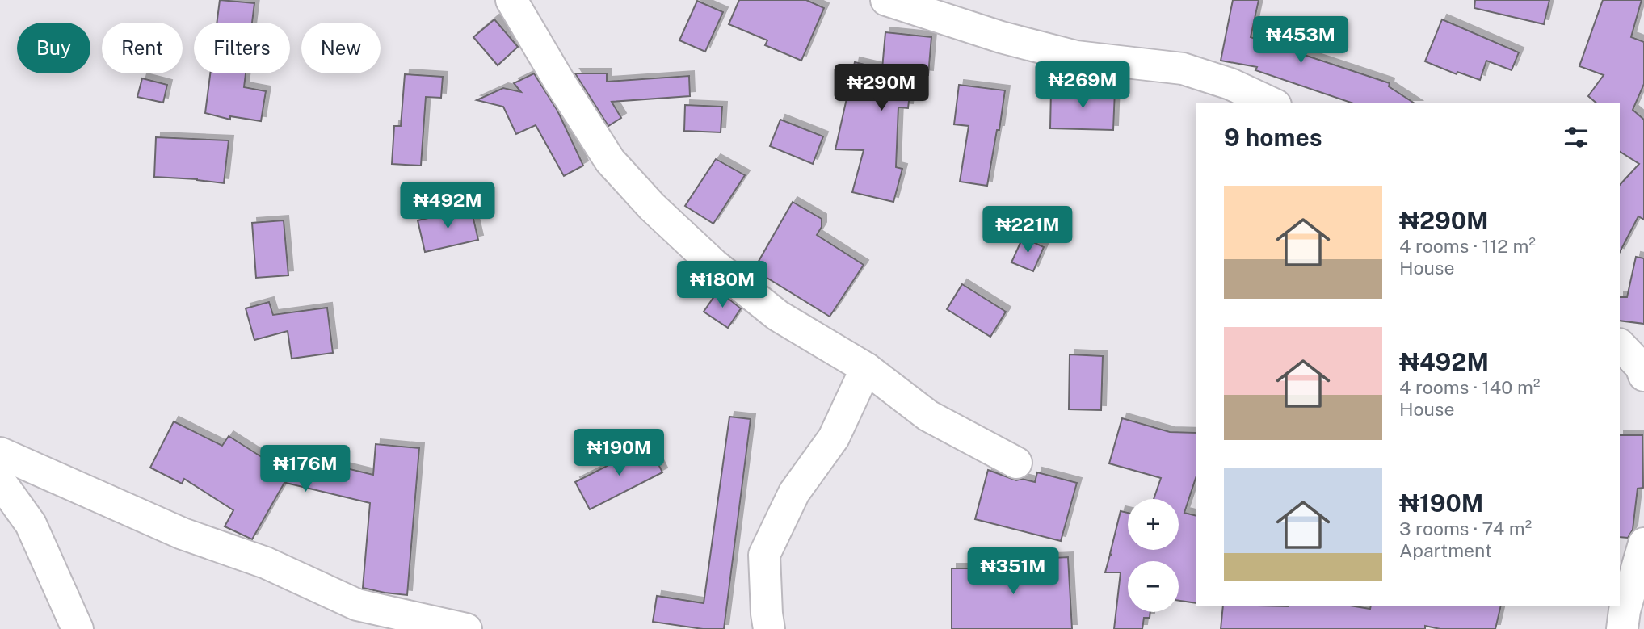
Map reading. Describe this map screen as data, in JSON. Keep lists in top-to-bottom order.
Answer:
{
  "page": {
    "price": [
      "₦453M",
      "₦269M",
      "₦290M",
      "₦492M",
      "₦221M",
      "₦180M",
      "₦190M",
      "₦176M",
      "₦351M"
    ],
    "chip": [
      "Buy",
      "Rent",
      "Filters",
      "New"
    ],
    "heading": "9 homes",
    "list": [
      {
        "name": "₦290M",
        "note": "4 rooms · 112 m² · House"
      },
      {
        "name": "₦492M",
        "note": "4 rooms · 140 m² · House"
      },
      {
        "name": "₦190M",
        "note": "3 rooms · 74 m² · Apartment"
      }
    ],
    "map_buttons": ["+", "−"]
  }
}
